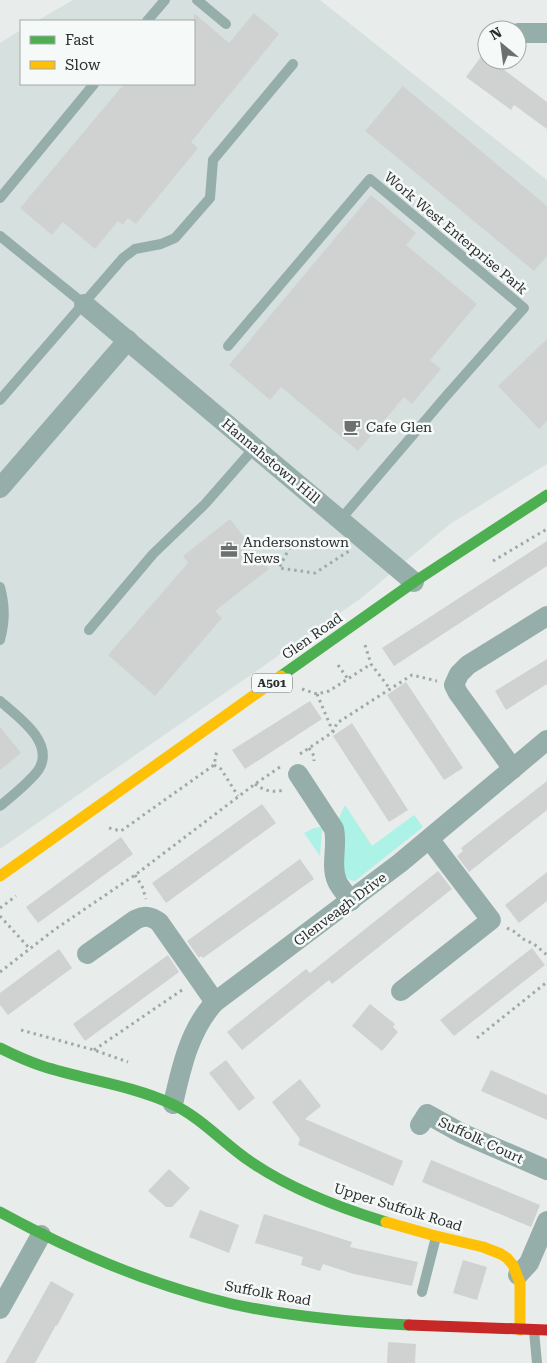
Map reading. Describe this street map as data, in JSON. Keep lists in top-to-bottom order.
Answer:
{
  "streets": {
    "street": [
      "Hannahstown Hill",
      "Glen Road",
      "A501",
      "Glenveagh Drive",
      "Suffolk Court",
      "Upper Suffolk Road",
      "Suffolk Road"
    ],
    "lane": ["Work West Enterprise Park"]
  },
  "crossings": [
    ["Work West Enterprise Park", "Hannahstown Hill"],
    ["Hannahstown Hill", "Glen Road"],
    ["Glenveagh Drive", "Upper Suffolk Road"]
  ],
  "places": {
    "cafe": ["Cafe Glen"],
    "office": ["Andersonstown News"]
  },
  "legend": ["Fast", "Slow"],
  "north": "top left"
}
